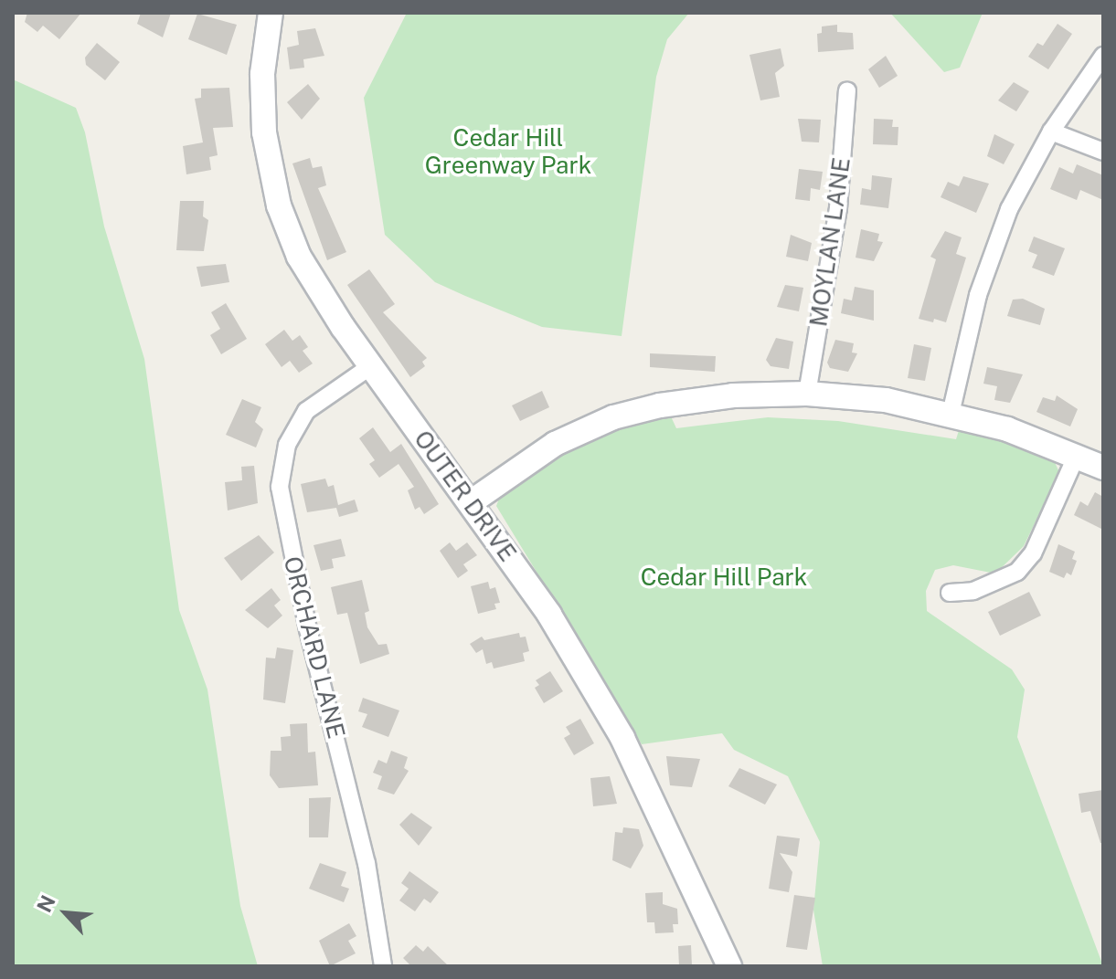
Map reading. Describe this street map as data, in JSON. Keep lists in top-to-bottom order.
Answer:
{
  "streets": {
    "street": ["MOYLAN LANE", "OUTER DRIVE", "ORCHARD LANE"]
  },
  "crossings": [
    ["OUTER DRIVE", "ORCHARD LANE"]
  ],
  "parks": ["Cedar Hill Greenway Park", "Cedar Hill Park"],
  "north": "top left"
}
